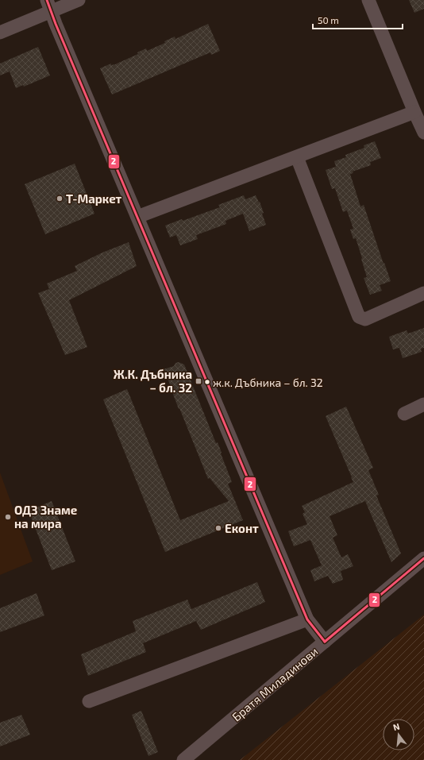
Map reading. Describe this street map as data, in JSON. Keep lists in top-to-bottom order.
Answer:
{
  "streets": {
    "street": ["Братя Миладинови"]
  },
  "places": {
    "other": [
      "Т-Маркет",
      "ж.к. Дъбника – бл. 32",
      "ОДЗ Знаме на мира",
      "Еконт"
    ],
    "transit": ["Ж.К. Дъбника – бл. 32"]
  },
  "lines": ["transit line 2"],
  "scale_bar": "50 m",
  "north": "top"
}
